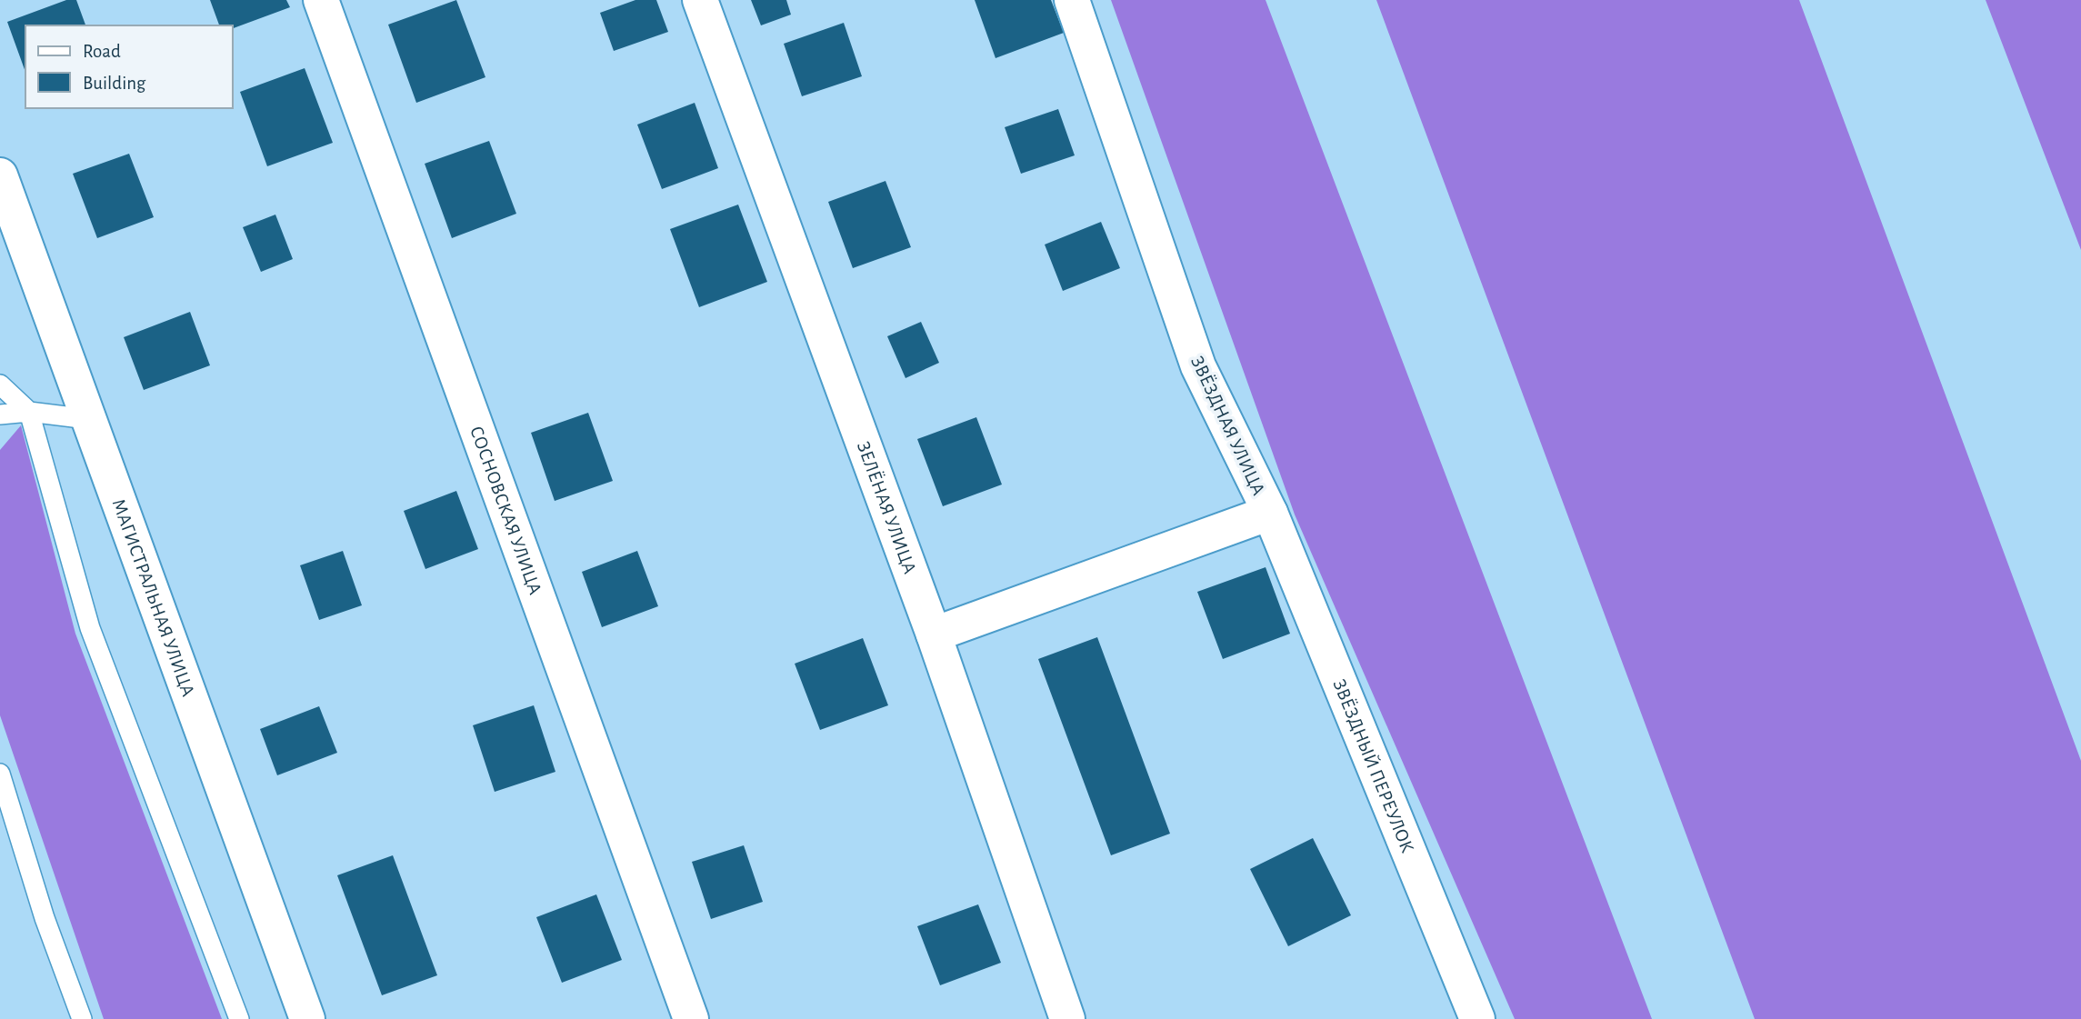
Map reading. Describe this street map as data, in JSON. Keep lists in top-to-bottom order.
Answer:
{
  "streets": {
    "street": [
      "ЗВЁЗДНАЯ УЛИЦА",
      "ЗЕЛЁНАЯ УЛИЦА",
      "СОСНОВСКАЯ УЛИЦА",
      "МАГИСТРАЛЬНАЯ УЛИЦА",
      "ЗВЁЗДНЫЙ ПЕРЕУЛОК"
    ]
  },
  "crossings": [
    ["ЗВЁЗДНАЯ УЛИЦА", "ЗЕЛЁНАЯ УЛИЦА"],
    ["ЗВЁЗДНАЯ УЛИЦА", "ЗВЁЗДНЫЙ ПЕРЕУЛОК"]
  ],
  "legend": ["Road", "Building"]
}
